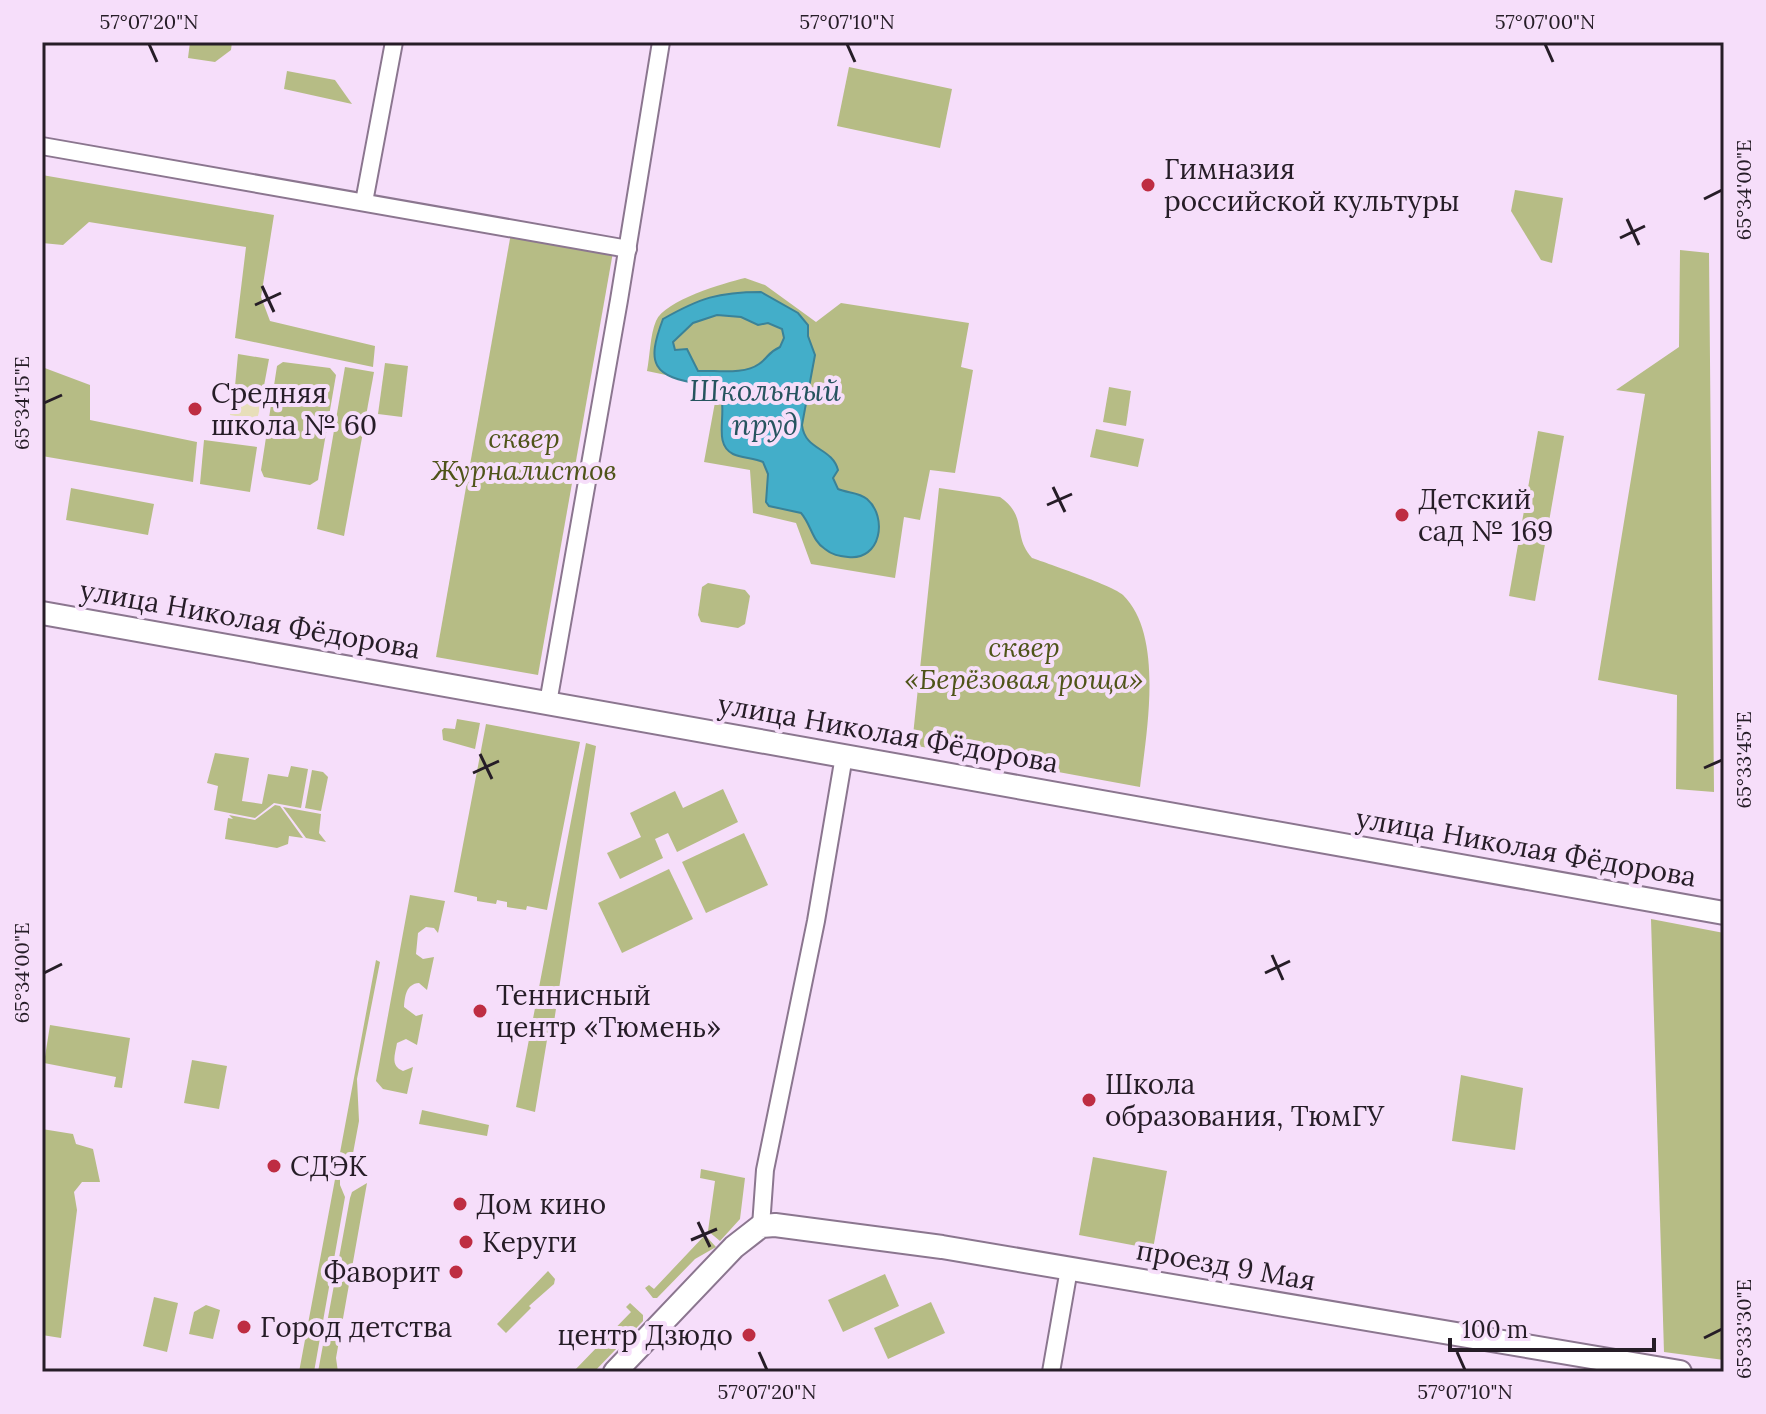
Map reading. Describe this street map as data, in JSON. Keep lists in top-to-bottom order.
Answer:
{
  "streets": {
    "street": ["улица Николая Фёдорова", "проезд 9 Мая"]
  },
  "water": ["Школьный пруд"],
  "parks": ["сквер Журналистов", "сквер «Берёзовая роща»"],
  "places": [
    "Гимназия российской культуры",
    "Средняя школа № 60",
    "Детский сад № 169",
    "Теннисный центр «Тюмень»",
    "Школа образования, ТюмГУ",
    "СДЭК",
    "Дом кино",
    "Керуги",
    "Фаворит",
    "Город детства",
    "центр Дзюдо"
  ],
  "scale_bar": "100 m",
  "coordinates": [
    "57°07'20\"N",
    "57°07'10\"N",
    "57°07'00\"N",
    "65°34'00\"E",
    "65°34'15\"E",
    "65°33'45\"E",
    "65°33'30\"E"
  ]
}
